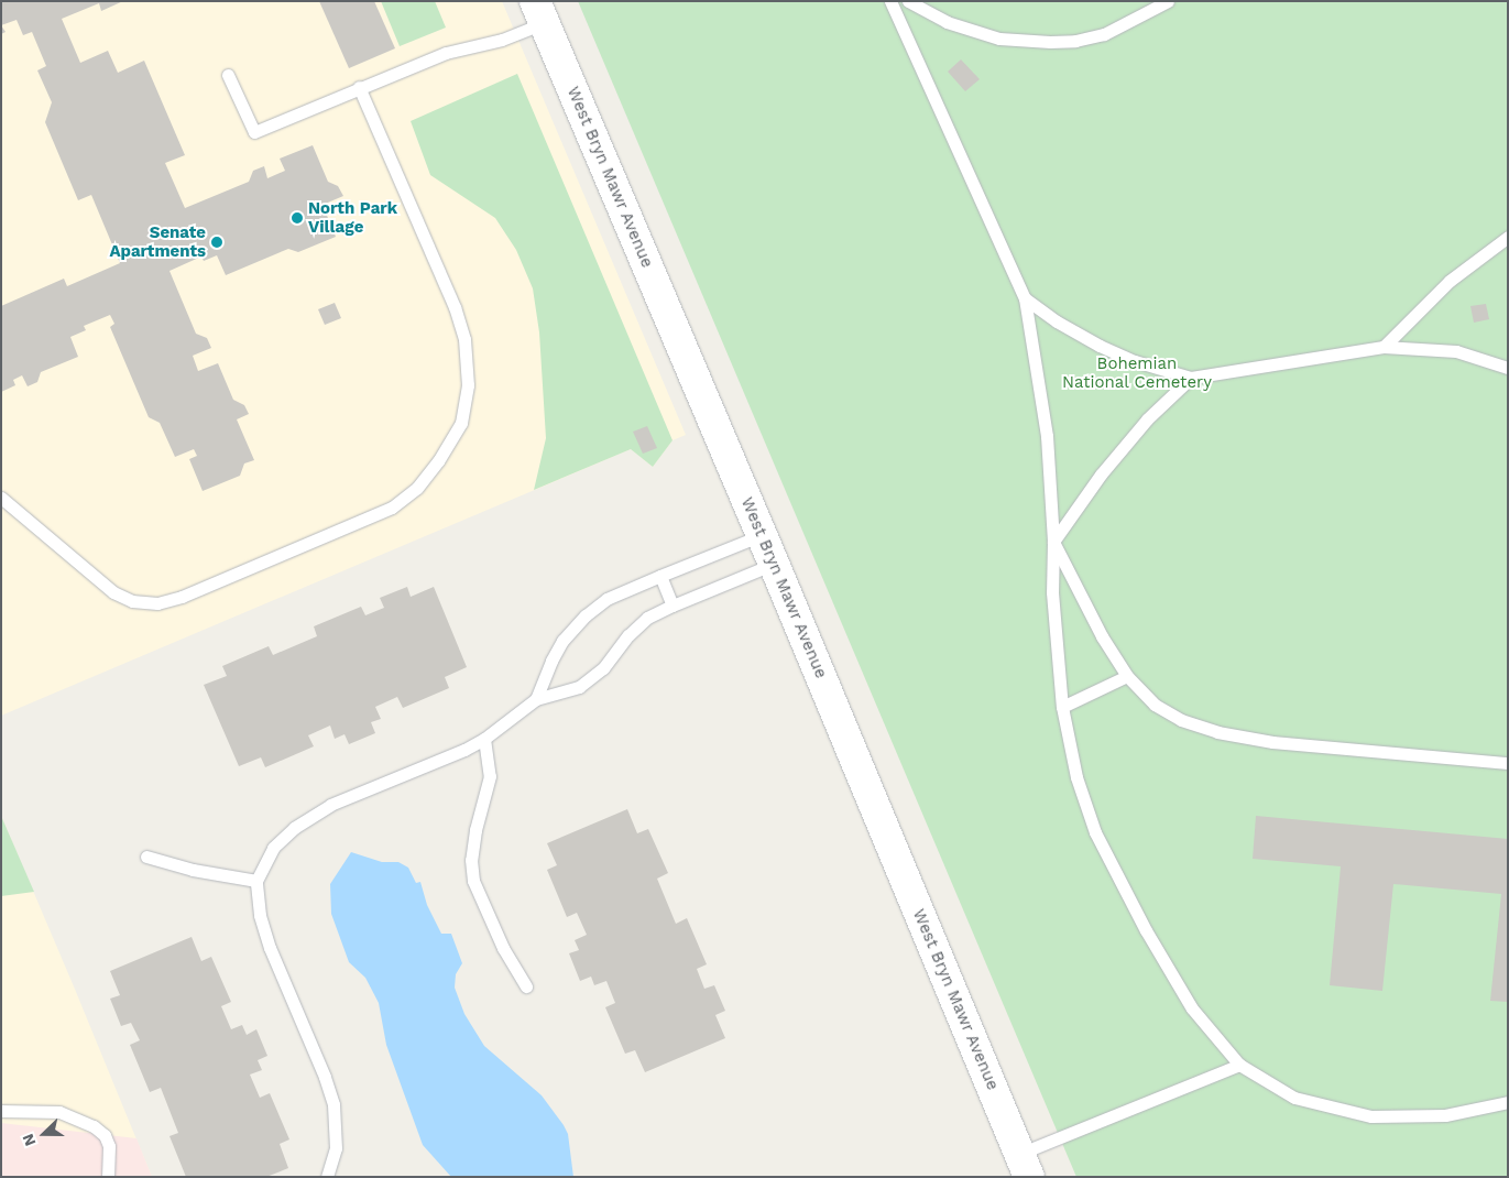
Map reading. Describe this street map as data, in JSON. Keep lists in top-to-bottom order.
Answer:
{
  "streets": {
    "street": ["West Bryn Mawr Avenue"]
  },
  "parks": ["Bohemian National Cemetery"],
  "places": ["North Park Village", "Senate Apartments"],
  "north": "left"
}
